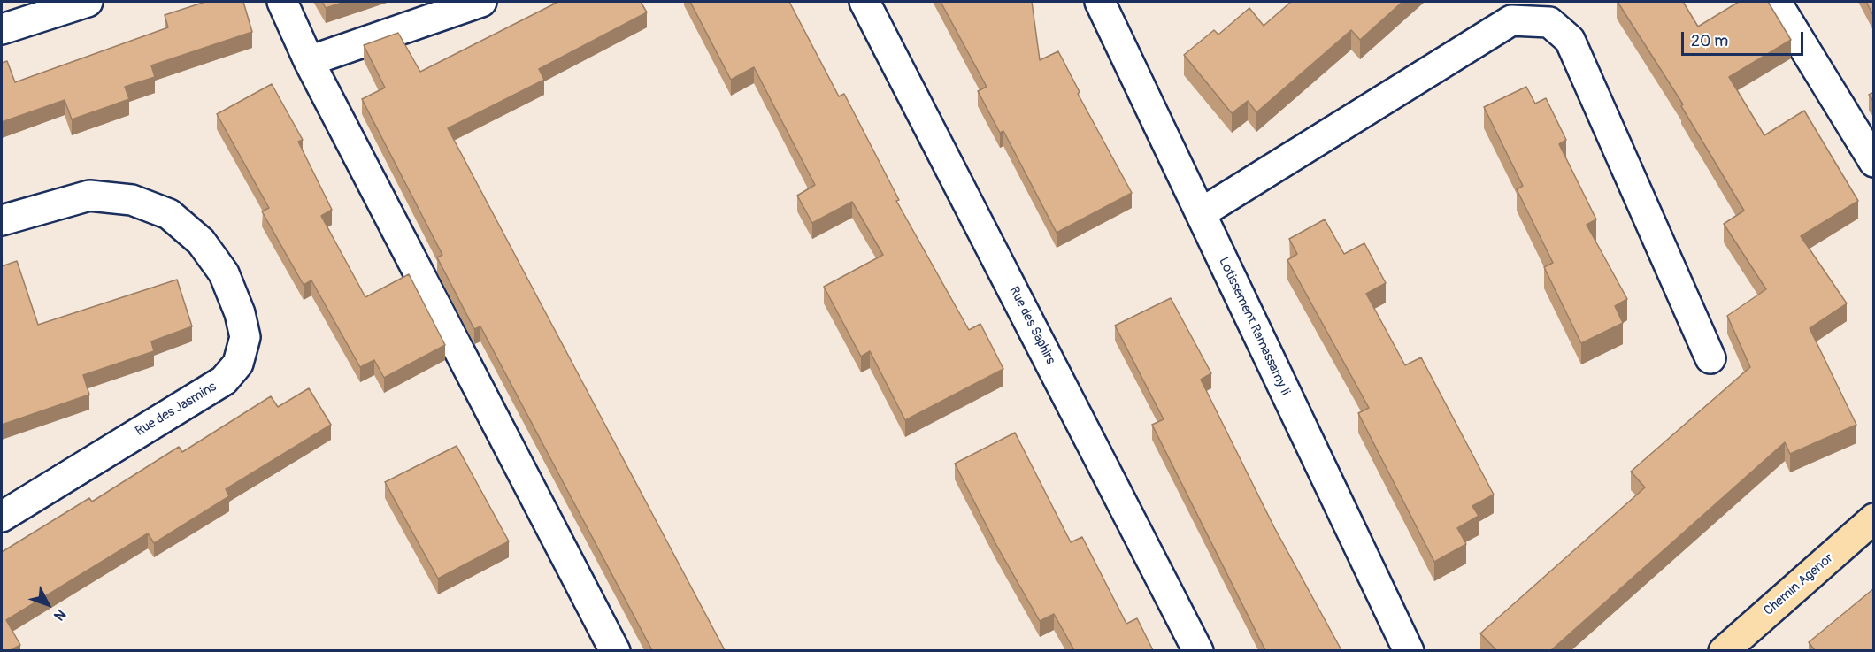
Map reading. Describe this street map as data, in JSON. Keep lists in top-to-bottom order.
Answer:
{
  "streets": {
    "main road": ["Chemin Agenor"],
    "street": ["Rue des Saphirs", "Lotissement Ramassamy Ii", "Rue des Jasmins"]
  },
  "scale_bar": "20 m",
  "north": "bottom right"
}
